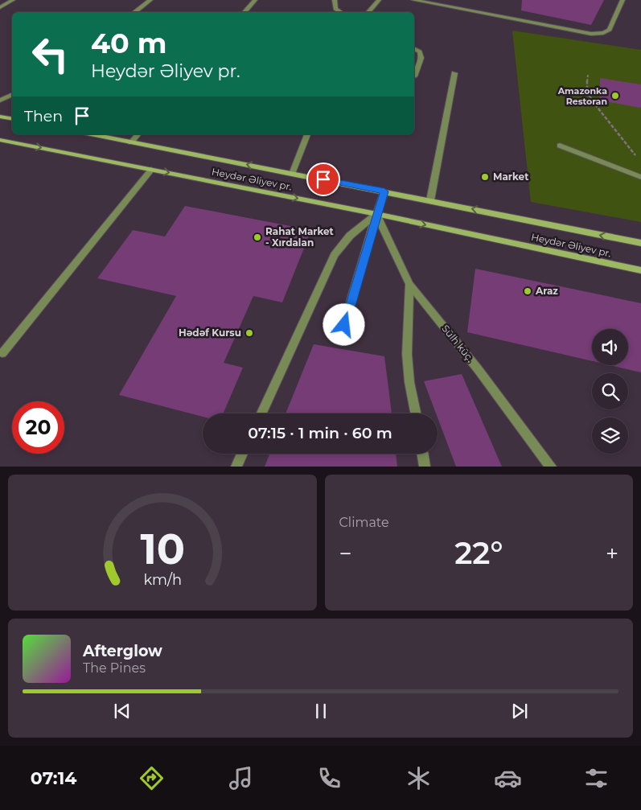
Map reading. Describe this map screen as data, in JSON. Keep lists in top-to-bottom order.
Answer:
{
  "streets": {
    "main road": ["Heydər Əliyev pr."],
    "street": ["Sülh küç."]
  },
  "crossings": [
    ["Heydər Əliyev pr.", "Sülh küç."]
  ],
  "places": [
    "Amazonka Restoran",
    "Market",
    "Rahat Market - Xırdalan",
    "Araz",
    "Hədəf Kursu"
  ],
  "page": {
    "turn": ["40 m", "Heydər Əliyev pr."],
    "then": "Then",
    "limit": "20",
    "trip": "07:15 · 1 min · 60 m",
    "tile": "Climate",
    "heat": ["−", "22°", "+"],
    "song": ["Afterglow", "The Pines"],
    "tabs": "07:14",
    "gauge": ["10", "km/h"]
  }
}
